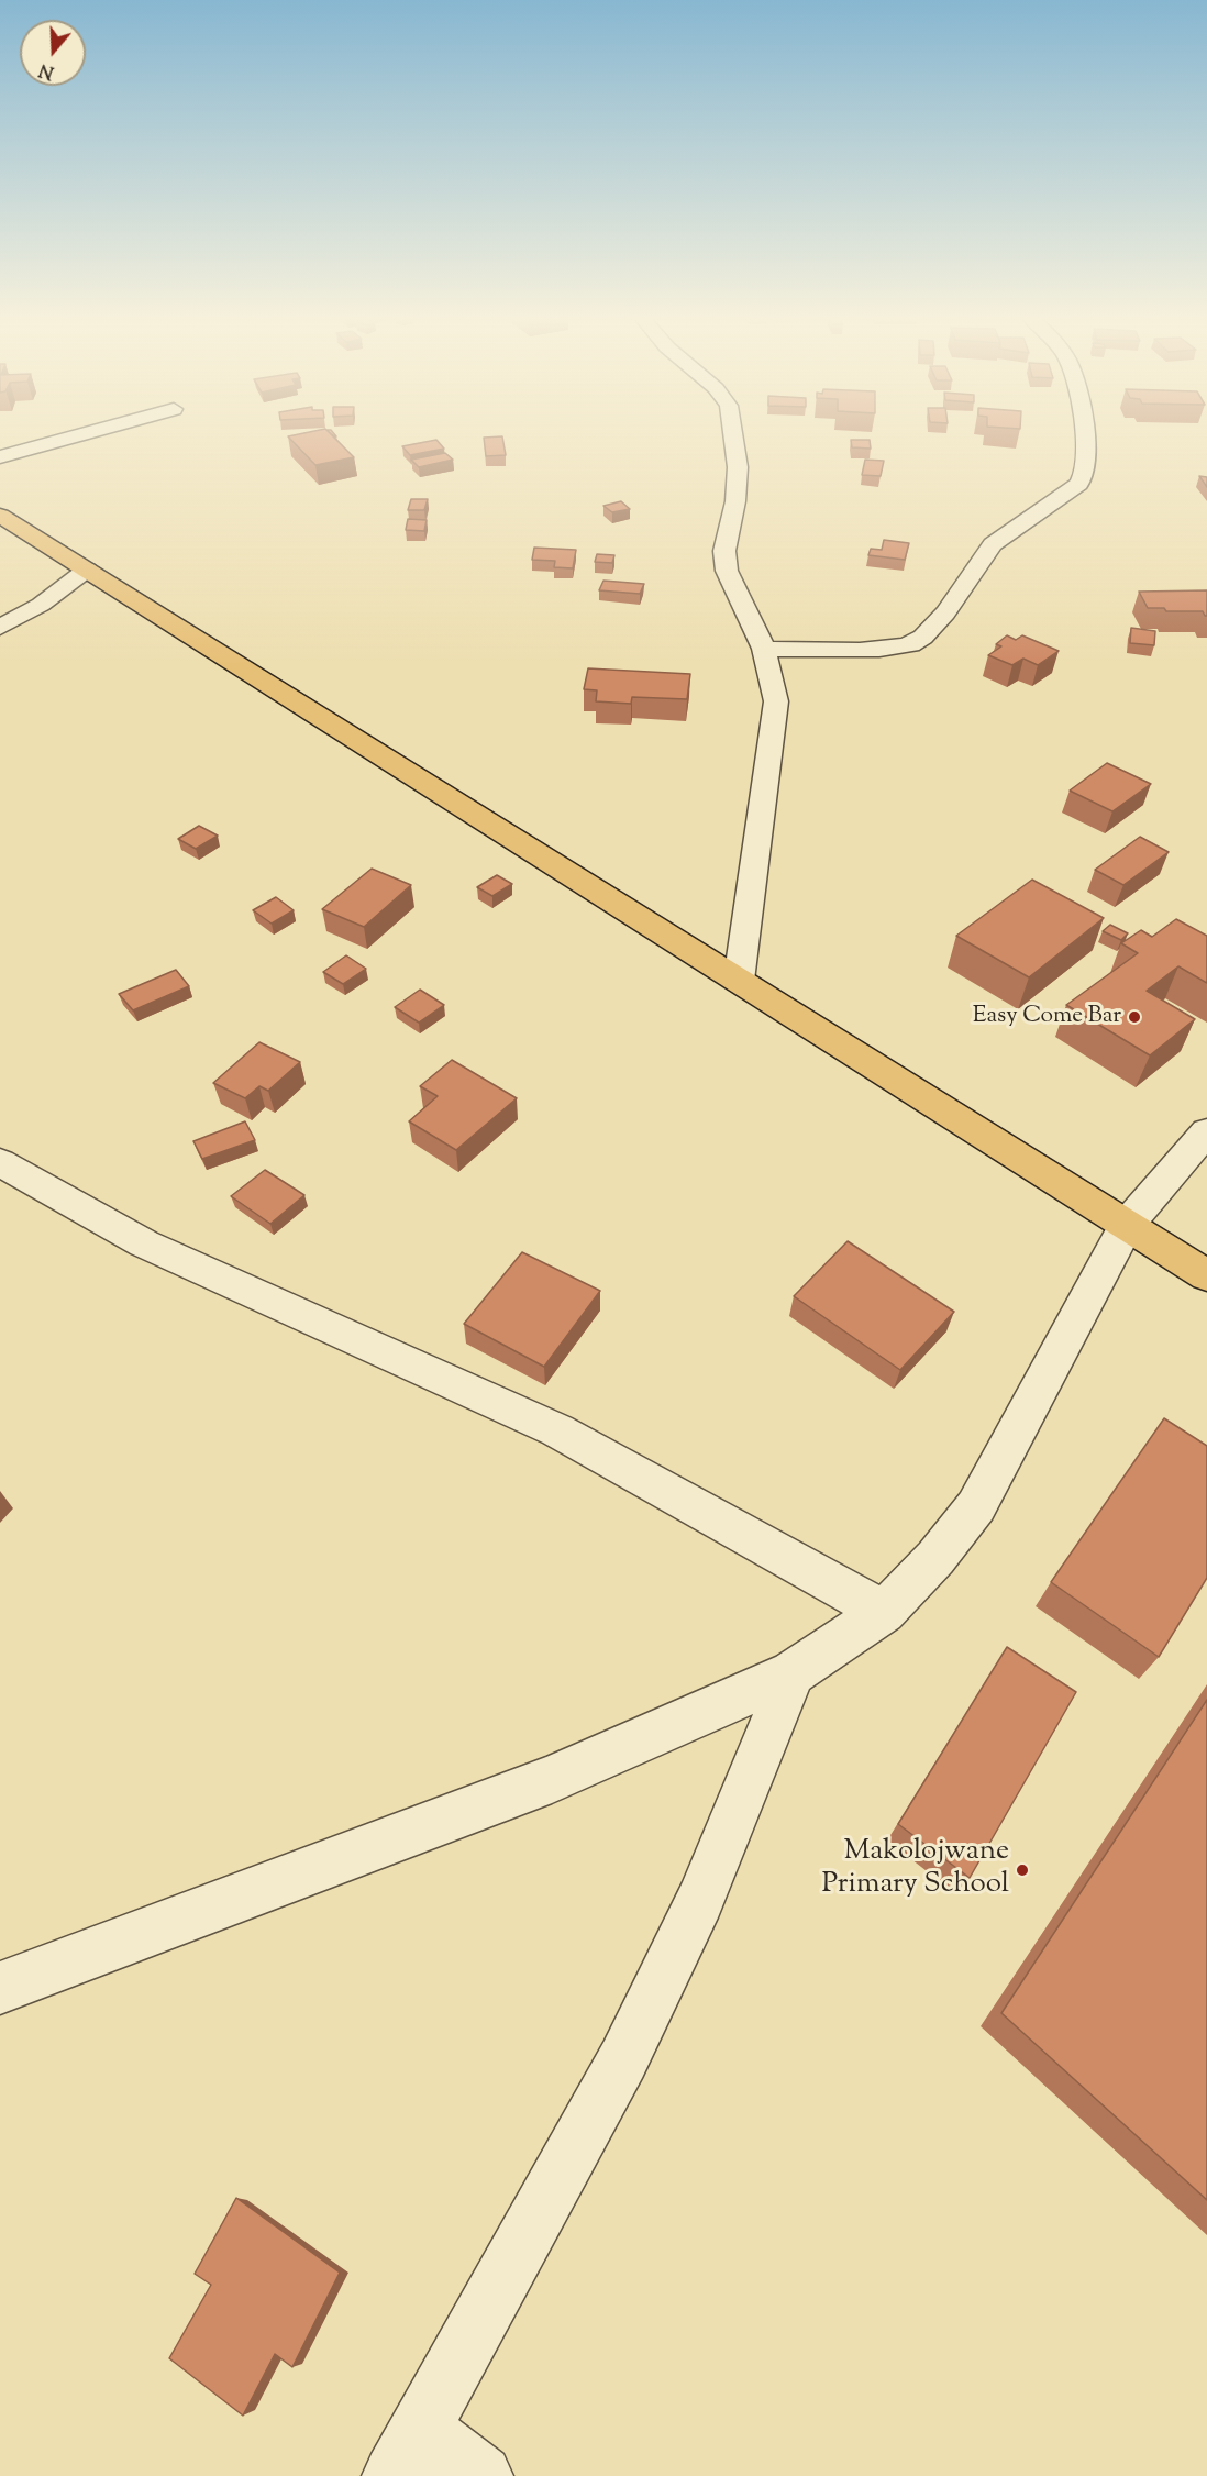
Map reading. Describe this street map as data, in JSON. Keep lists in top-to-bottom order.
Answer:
{
  "places": ["Easy Come Bar", "Makolojwane Primary School"],
  "north": "bottom"
}
